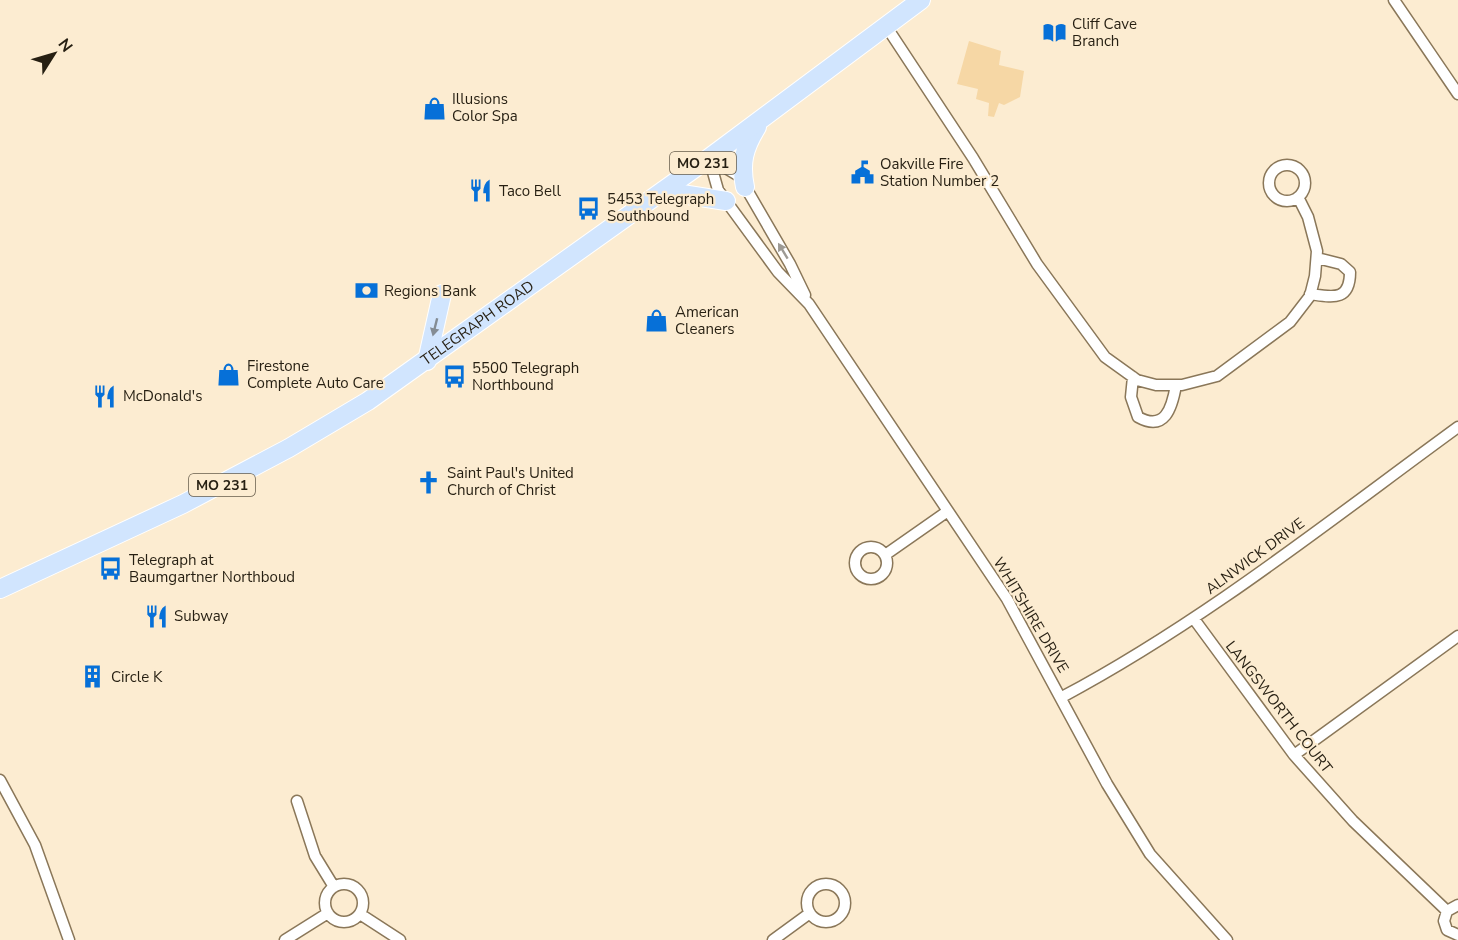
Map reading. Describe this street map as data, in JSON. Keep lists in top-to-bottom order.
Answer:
{
  "streets": {
    "main road": ["MO 231", "TELEGRAPH ROAD"],
    "street": ["ALNWICK DRIVE", "WHITSHIRE DRIVE", "LANGSWORTH COURT"]
  },
  "crossings": [
    ["TELEGRAPH ROAD", "WHITSHIRE DRIVE"],
    ["ALNWICK DRIVE", "WHITSHIRE DRIVE"],
    ["ALNWICK DRIVE", "LANGSWORTH COURT"]
  ],
  "places": {
    "library": ["Cliff Cave Branch"],
    "shop": ["Illusions Color Spa", "American Cleaners", "Firestone Complete Auto Care"],
    "public building": ["Oakville Fire Station Number 2"],
    "restaurant": ["Taco Bell", "McDonald's", "Subway"],
    "bus stop": ["5453 Telegraph Southbound", "5500 Telegraph Northbound", "Telegraph at Baumgartner Northboud"],
    "bank": ["Regions Bank"],
    "church": ["Saint Paul's United Church of Christ"],
    "building": ["Circle K"]
  },
  "north": "top right"
}
